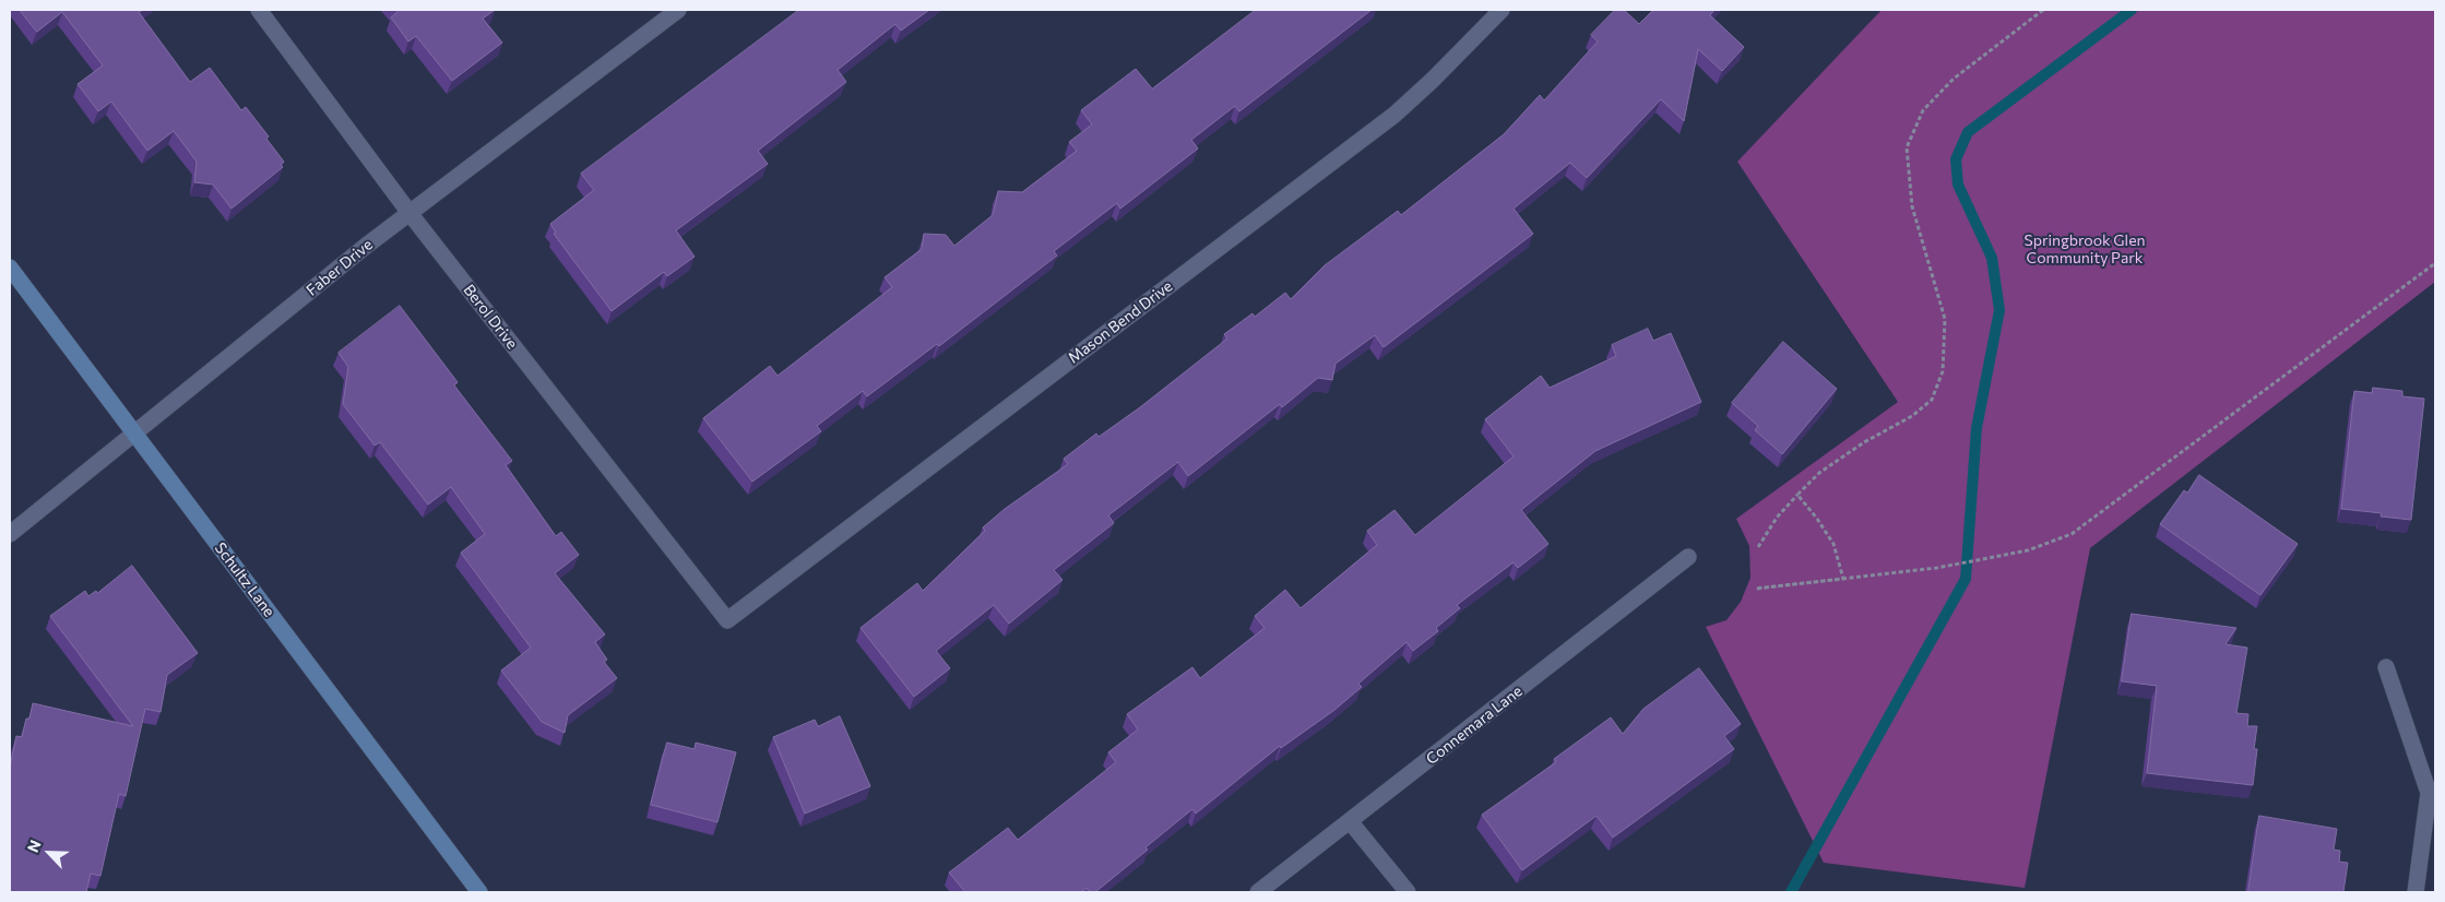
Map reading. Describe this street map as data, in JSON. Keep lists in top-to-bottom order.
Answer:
{
  "streets": {
    "street": [
      "Faber Drive",
      "Berol Drive",
      "Mason Bend Drive",
      "Schultz Lane",
      "Connemara Lane"
    ]
  },
  "crossings": [
    ["Faber Drive", "Berol Drive"],
    ["Faber Drive", "Schultz Lane"],
    ["Berol Drive", "Mason Bend Drive"]
  ],
  "parks": ["Springbrook Glen Community Park"],
  "north": "top left"
}
